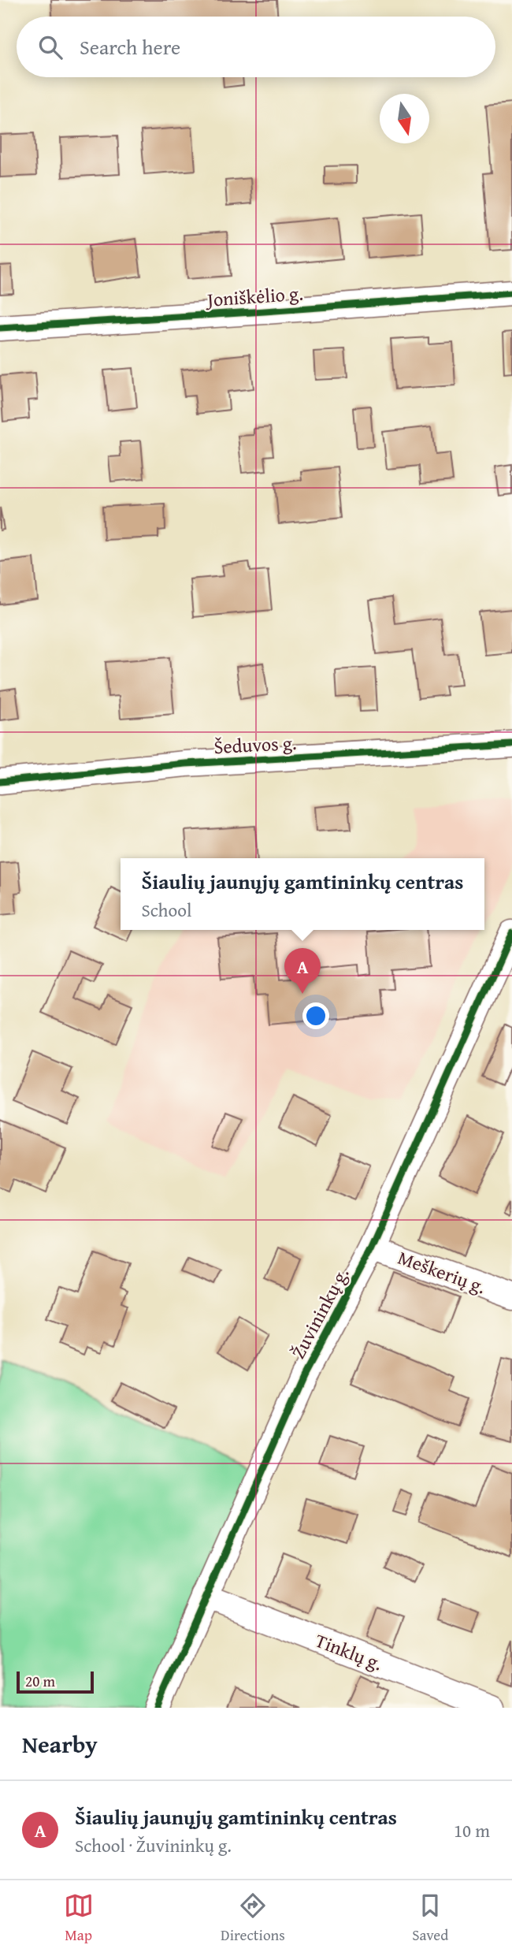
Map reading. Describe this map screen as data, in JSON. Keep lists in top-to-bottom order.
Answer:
{
  "streets": {
    "street": [
      "Joniškėlio g.",
      "Šeduvos g.",
      "Meškerių g.",
      "Žuvininkų g.",
      "Tinklų g."
    ]
  },
  "crossings": [
    ["Meškerių g.", "Žuvininkų g."],
    ["Žuvininkų g.", "Tinklų g."]
  ],
  "scale_bar": "20 m",
  "north": "bottom",
  "page": {
    "search": "Search here",
    "popup": ["Šiaulių jaunųjų gamtininkų centras", "School"],
    "pins": "A",
    "scale": "20 m",
    "heading": "Nearby",
    "list": [
      {
        "mark": "A",
        "name": "Šiaulių jaunųjų gamtininkų centras",
        "note": "School · Žuvininkų g.",
        "value": "10 m"
      }
    ],
    "nav": ["Map", "Directions", "Saved"]
  }
}
